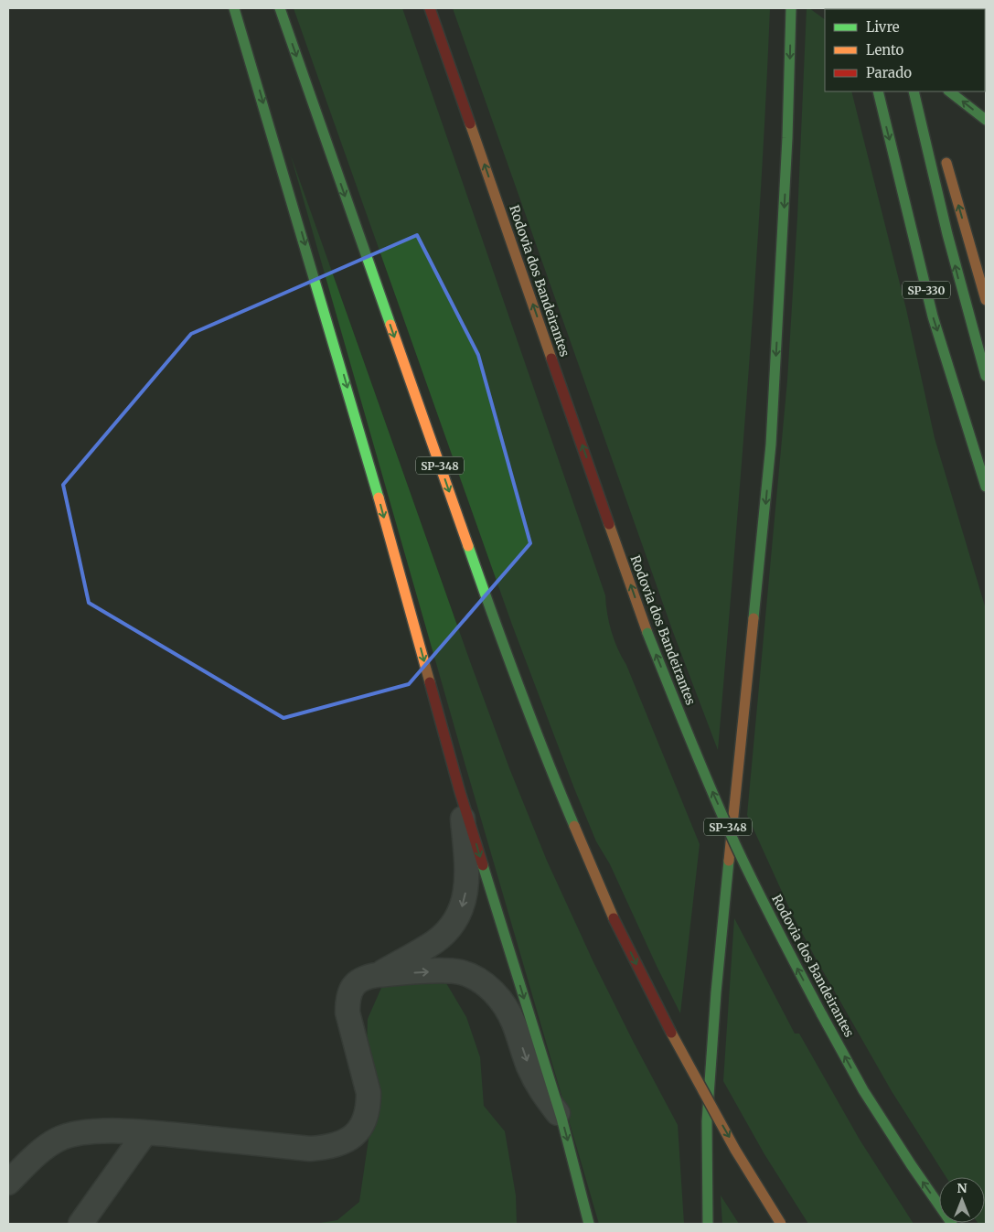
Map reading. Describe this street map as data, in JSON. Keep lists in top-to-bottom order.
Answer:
{
  "streets": {
    "highway": ["Rodovia dos Bandeirantes", "SP-330", "SP-348"]
  },
  "one_way": ["Rodovia dos Bandeirantes"],
  "legend": ["Livre", "Lento", "Parado"],
  "north": "top"
}
